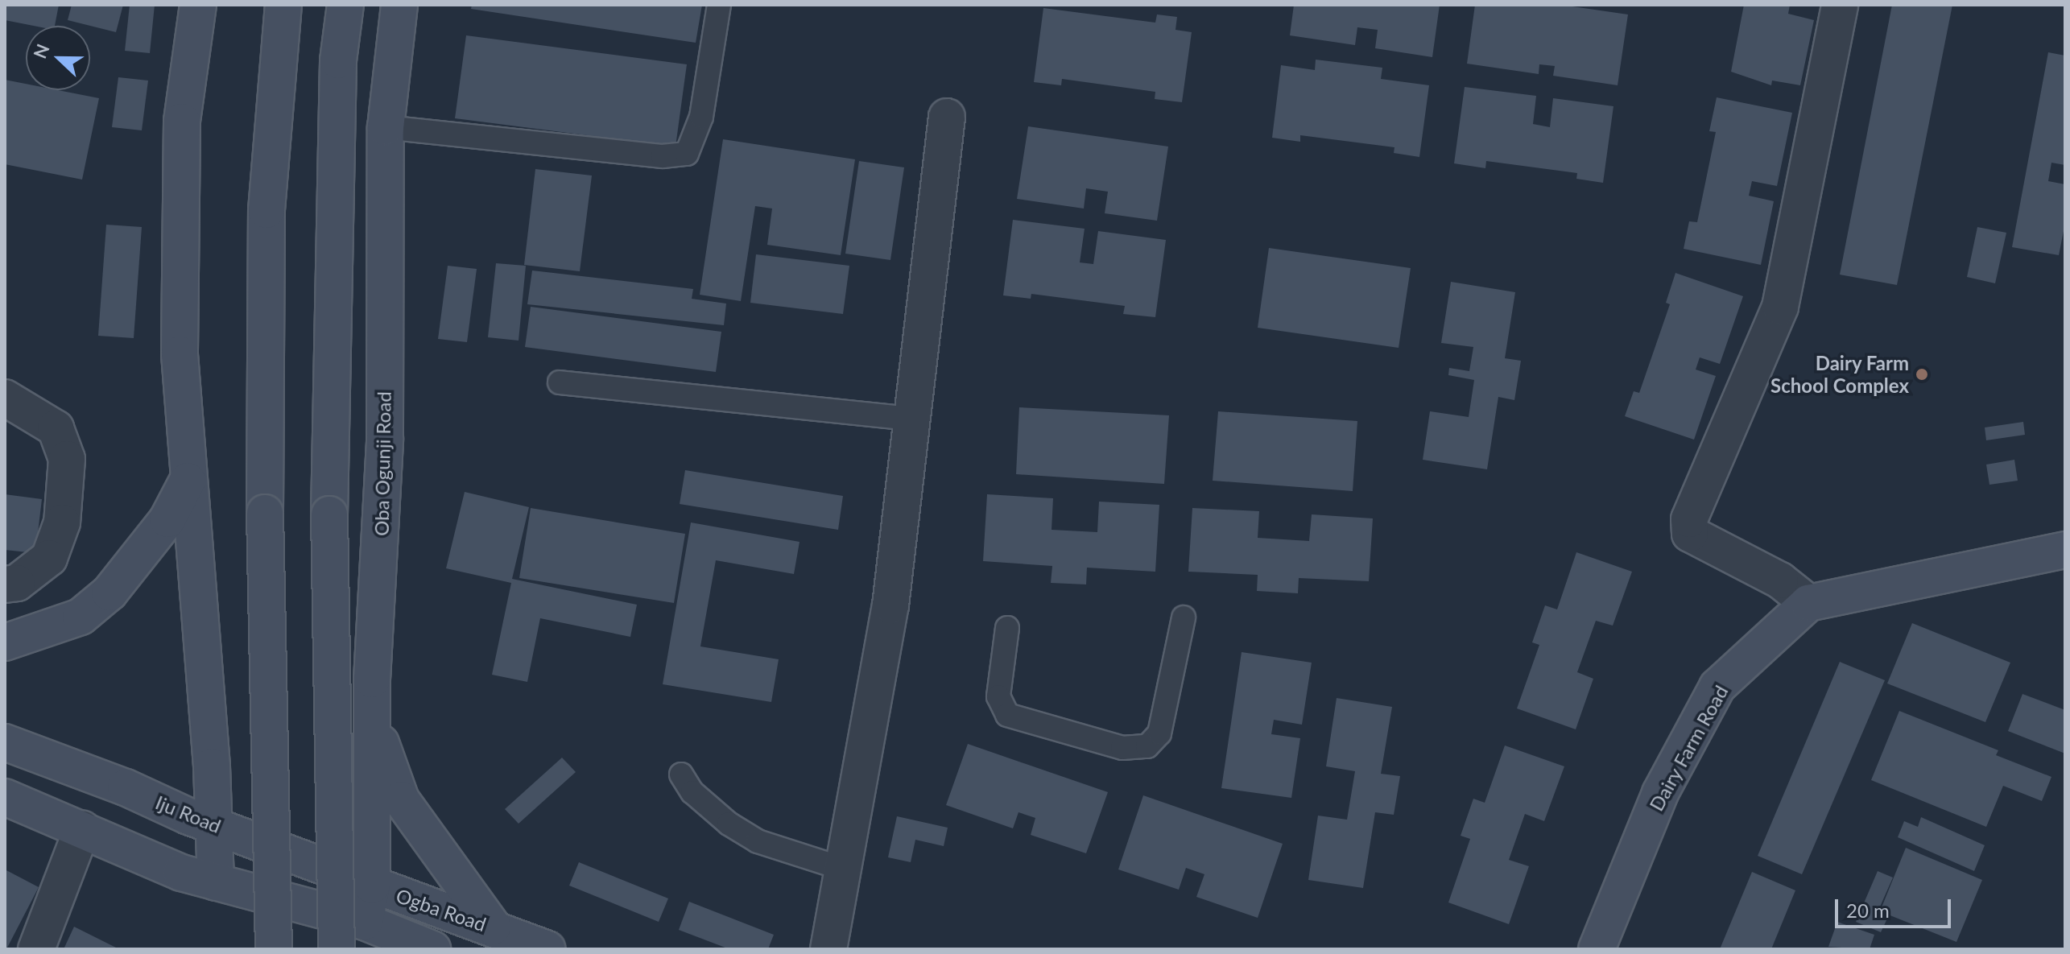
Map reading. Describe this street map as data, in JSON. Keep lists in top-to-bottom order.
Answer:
{
  "streets": {
    "main road": [
      "Oba Ogunji Road",
      "Dairy Farm Road",
      "Iju Road",
      "Ogba Road"
    ]
  },
  "crossings": [
    ["Oba Ogunji Road", "Iju Road"],
    ["Oba Ogunji Road", "Ogba Road"],
    ["Iju Road", "Ogba Road"]
  ],
  "places": ["Dairy Farm School Complex"],
  "scale_bar": "20 m",
  "north": "left"
}
